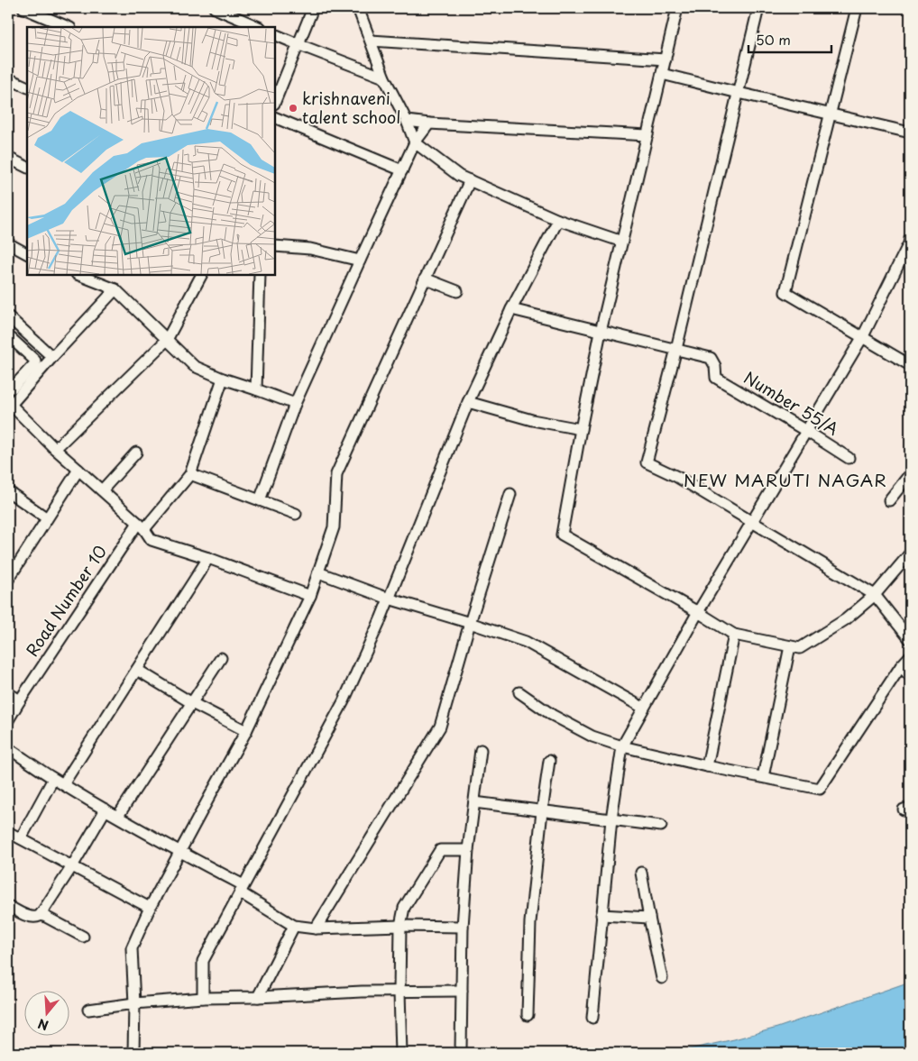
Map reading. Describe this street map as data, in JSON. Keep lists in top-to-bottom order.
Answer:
{
  "streets": {
    "street": ["Number 55/A", "Road Number 10"]
  },
  "districts": ["NEW MARUTI NAGAR"],
  "places": ["krishnaveni talent school"],
  "scale_bar": "50 m",
  "north": "bottom"
}
